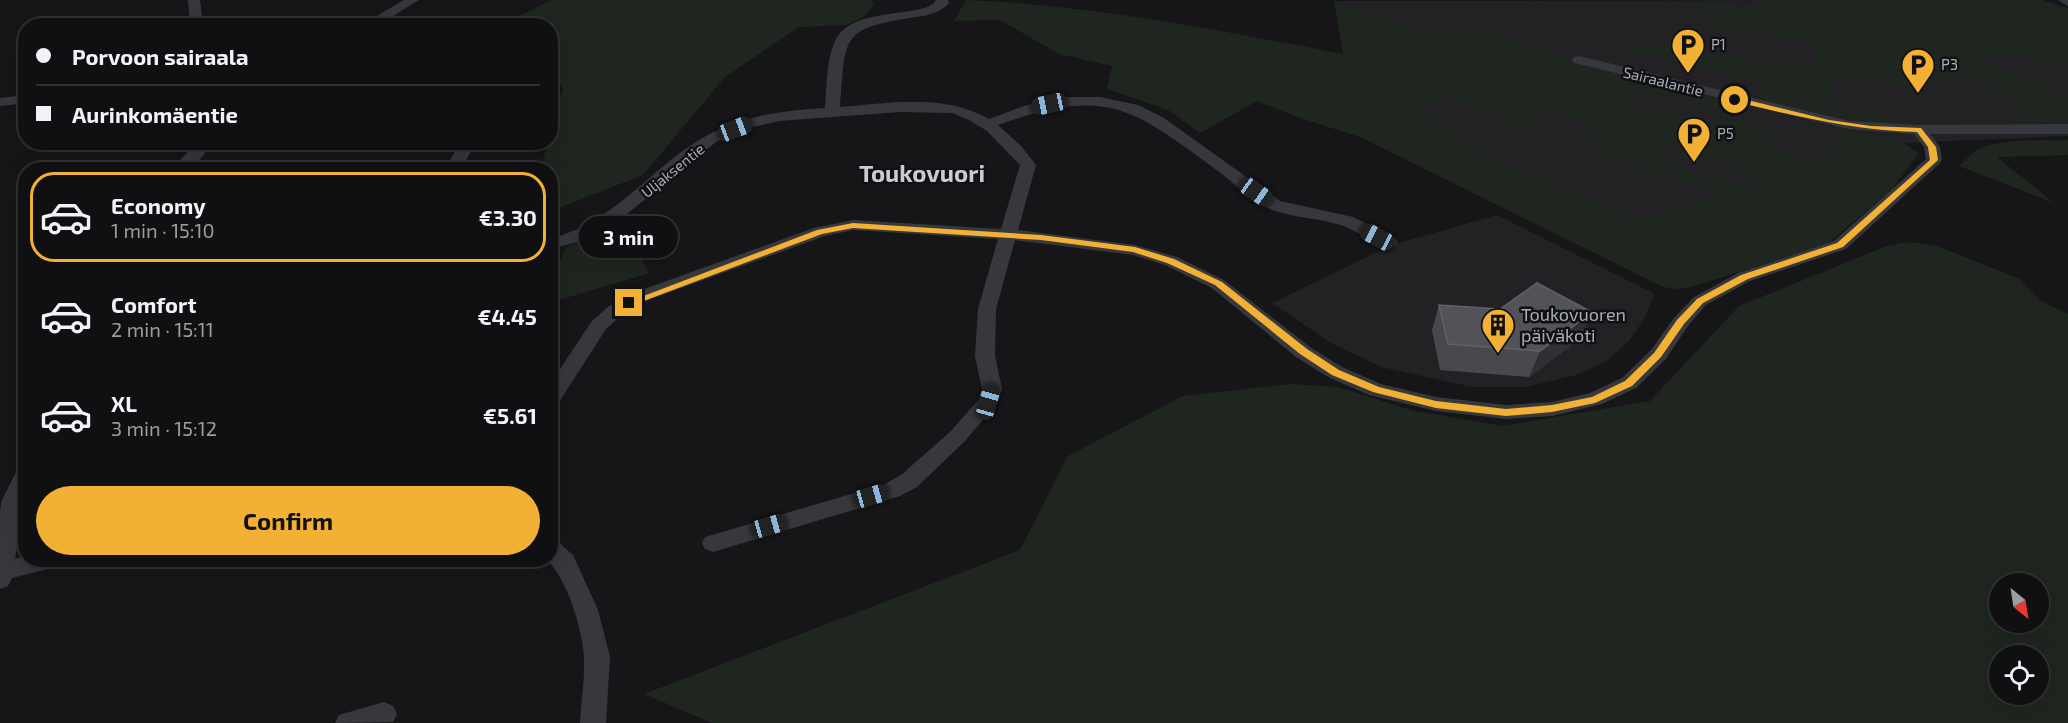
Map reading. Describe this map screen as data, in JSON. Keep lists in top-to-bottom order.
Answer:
{
  "streets": {
    "street": ["Sairaalantie", "Uljaksentie"]
  },
  "districts": ["Toukovuori"],
  "places": {
    "parking": ["P1", "P3", "P5"],
    "building": ["Toukovuoren päiväkoti"]
  },
  "north": "bottom right",
  "page": {
    "banner": ["Porvoon sairaala", "Aurinkomäentie"],
    "list": [
      {
        "name": "Economy",
        "note": "1 min · 15:10",
        "value": "€3.30"
      },
      {
        "name": "Comfort",
        "note": "2 min · 15:11",
        "value": "€4.45"
      },
      {
        "name": "XL",
        "note": "3 min · 15:12",
        "value": "€5.61"
      }
    ],
    "bubble": "3 min",
    "buttons": "Confirm"
  }
}
